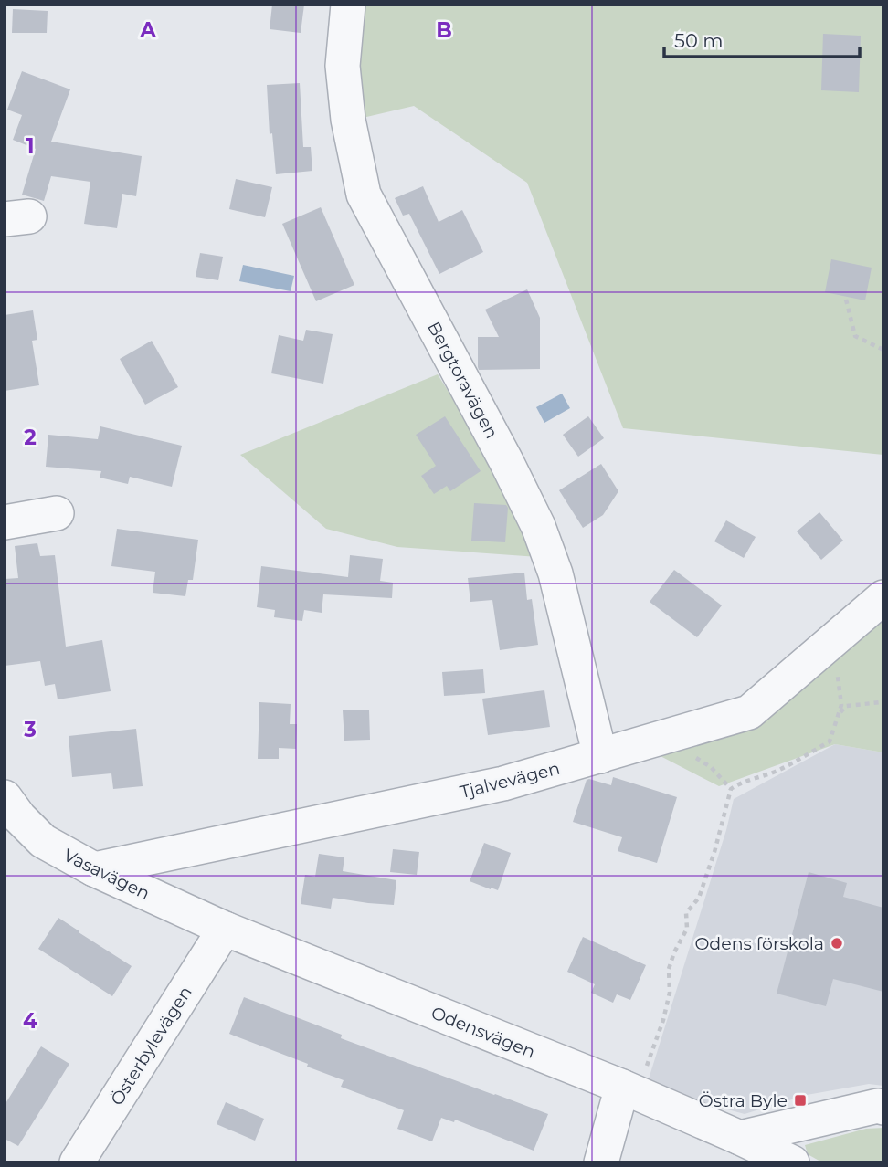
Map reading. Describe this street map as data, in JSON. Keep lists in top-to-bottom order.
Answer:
{
  "streets": {
    "street": [
      "Bergtoravägen",
      "Tjalvevägen",
      "Vasavägen",
      "Odensvägen",
      "Österbylevägen"
    ]
  },
  "crossings": [
    ["Bergtoravägen", "Tjalvevägen"],
    ["Tjalvevägen", "Vasavägen"],
    ["Vasavägen", "Odensvägen"],
    ["Vasavägen", "Österbylevägen"],
    ["Odensvägen", "Österbylevägen"]
  ],
  "places": {
    "other": ["Odens förskola"],
    "transit": ["Östra Byle"]
  },
  "scale_bar": "50 m",
  "grid": {
    "columns": ["A", "B"],
    "rows": [
      "1",
      "2",
      "3",
      "4"
    ]
  }
}
